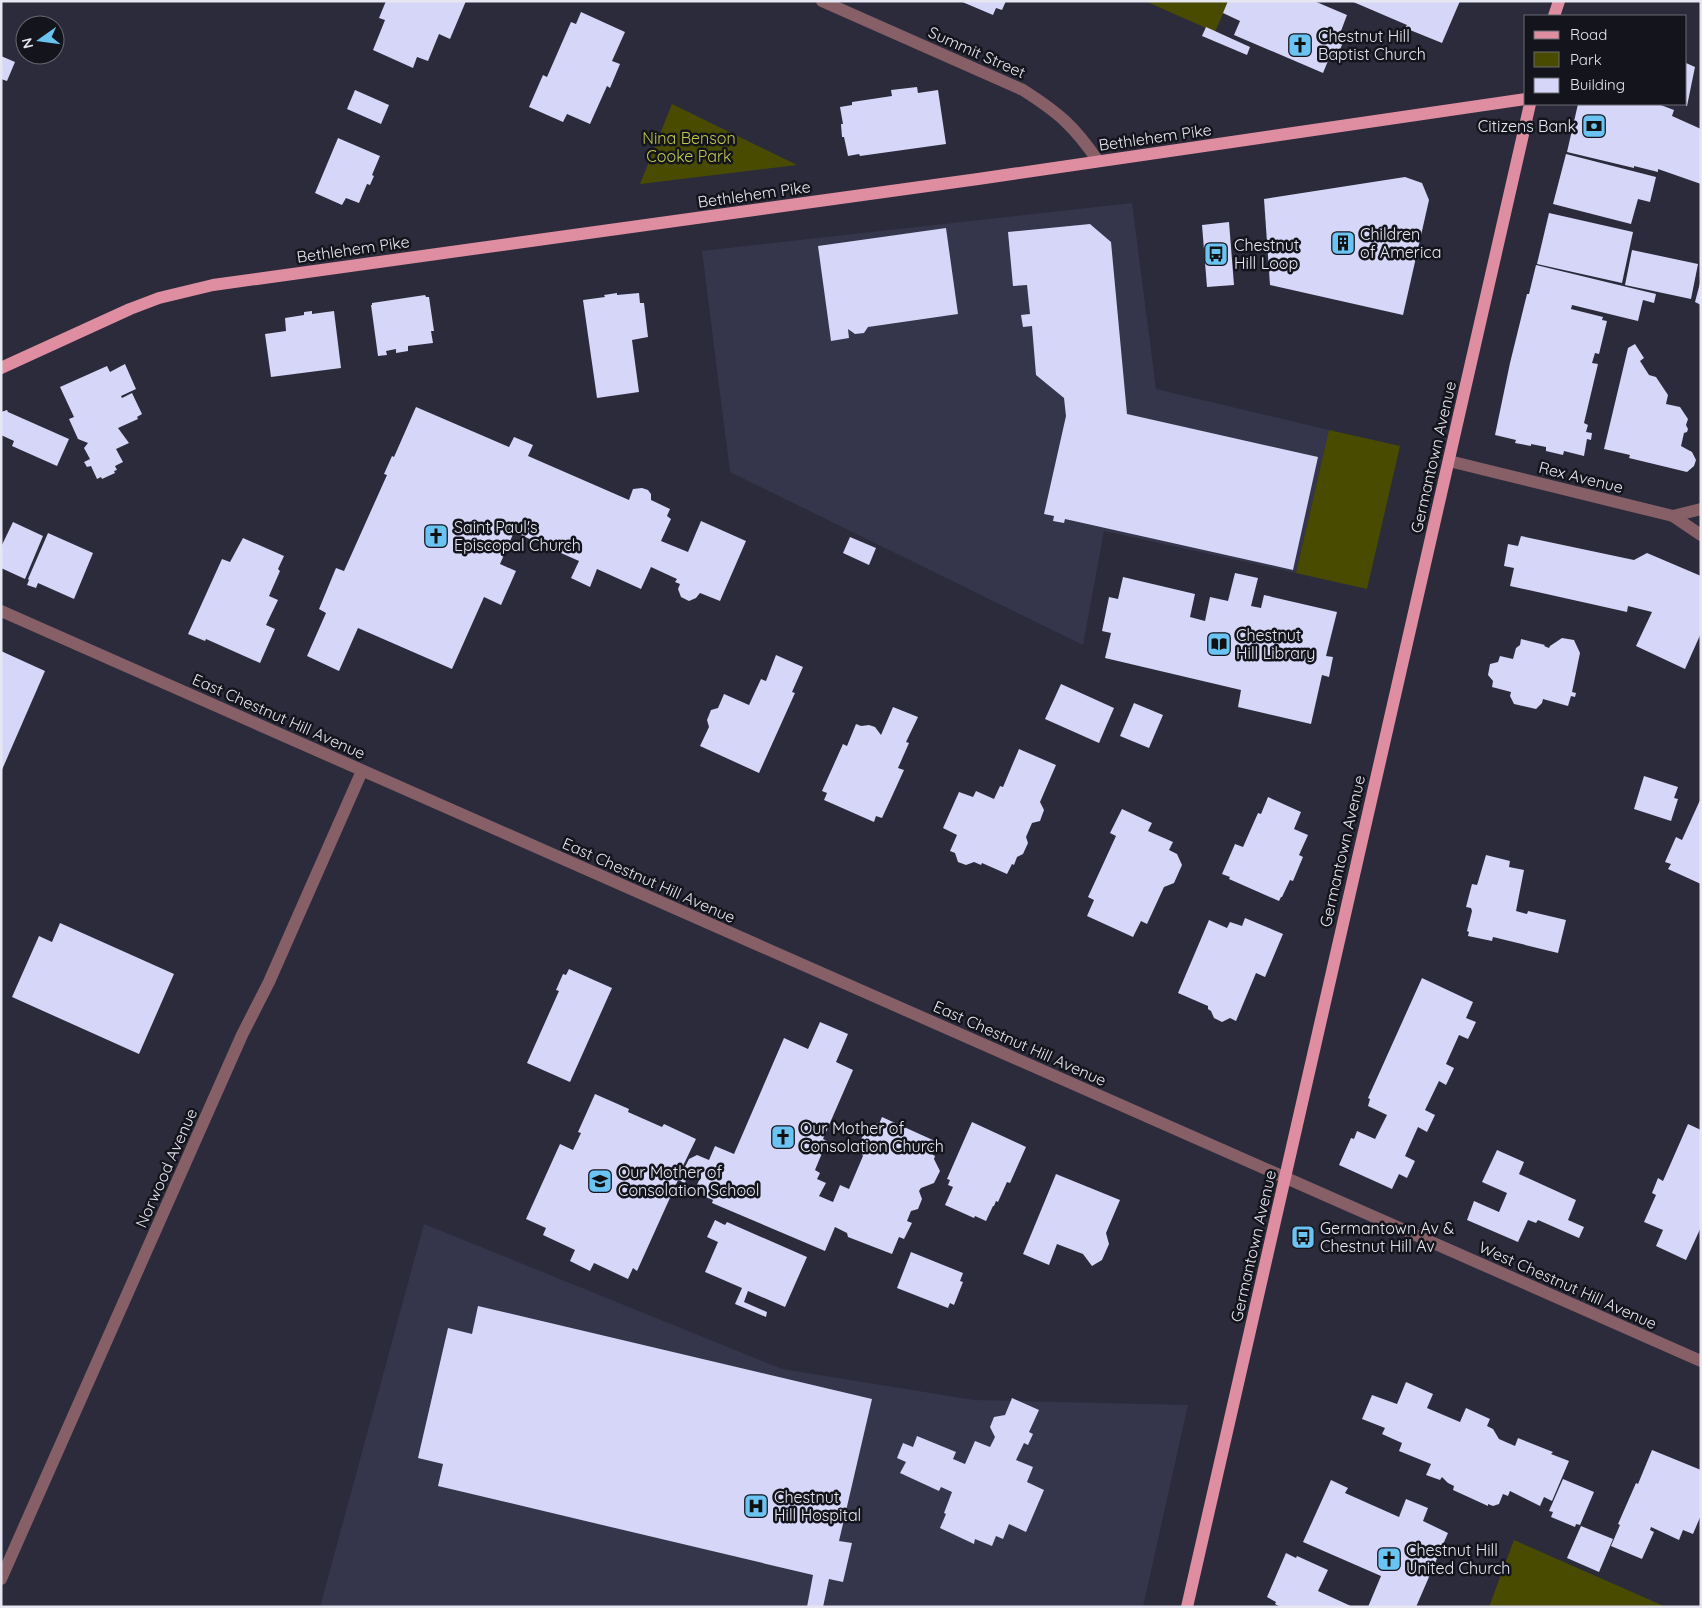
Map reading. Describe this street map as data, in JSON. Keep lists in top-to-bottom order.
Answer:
{
  "streets": {
    "main road": ["Bethlehem Pike", "Germantown Avenue"],
    "street": [
      "Summit Street",
      "Rex Avenue",
      "East Chestnut Hill Avenue",
      "Norwood Avenue",
      "West Chestnut Hill Avenue"
    ]
  },
  "crossings": [
    ["Summit Street", "Bethlehem Pike"],
    ["Germantown Avenue", "Rex Avenue"],
    ["Germantown Avenue", "East Chestnut Hill Avenue"],
    ["Germantown Avenue", "West Chestnut Hill Avenue"],
    ["East Chestnut Hill Avenue", "Norwood Avenue"],
    ["East Chestnut Hill Avenue", "West Chestnut Hill Avenue"]
  ],
  "parks": ["Nina Benson Cooke Park"],
  "places": {
    "church": [
      "Chestnut Hill Baptist Church",
      "Saint Paul's Episcopal Church",
      "Our Mother of Consolation Church",
      "Chestnut Hill United Church"
    ],
    "bank": ["Citizens Bank"],
    "building": ["Children of America"],
    "bus stop": ["Chestnut Hill Loop", "Germantown Av & Chestnut Hill Av"],
    "library": ["Chestnut Hill Library"],
    "school or university": ["Our Mother of Consolation School"],
    "hospital": ["Chestnut Hill Hospital"]
  },
  "legend": ["Road", "Park", "Building"],
  "north": "left"
}
